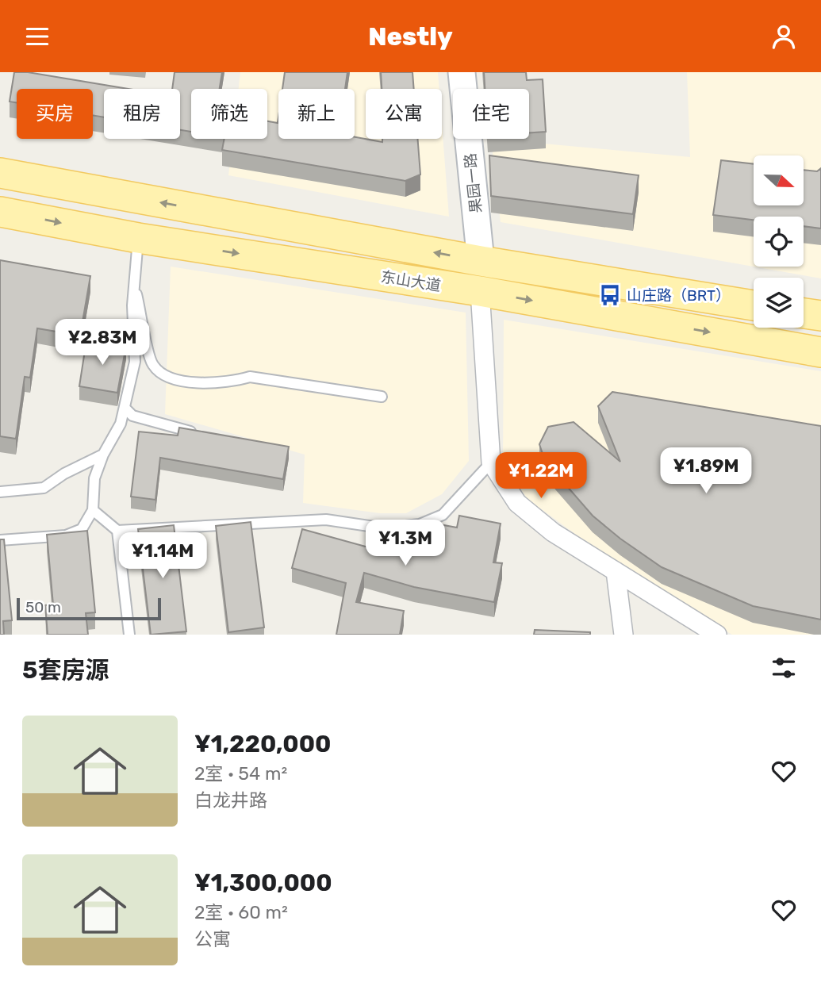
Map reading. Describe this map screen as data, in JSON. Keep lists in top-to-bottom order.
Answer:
{
  "streets": {
    "main road": ["东山大道"],
    "street": ["果园一路"]
  },
  "crossings": [
    ["果园一路", "东山大道"]
  ],
  "places": {
    "bus stop": ["山庄路（BRT）"]
  },
  "scale_bar": "50 m",
  "north": "right",
  "page": {
    "header": "Nestly",
    "chip": [
      "买房",
      "租房",
      "筛选",
      "新上",
      "公寓",
      "住宅"
    ],
    "price": [
      "¥2.83M",
      "¥1.89M",
      "¥1.22M",
      "¥1.3M",
      "¥1.14M"
    ],
    "scale": "50 m",
    "heading": "5套房源",
    "list": [
      {
        "name": "¥1,220,000",
        "note": "2室 · 54 m² · 白龙井路"
      },
      {
        "name": "¥1,300,000",
        "note": "2室 · 60 m² · 公寓"
      }
    ]
  }
}
